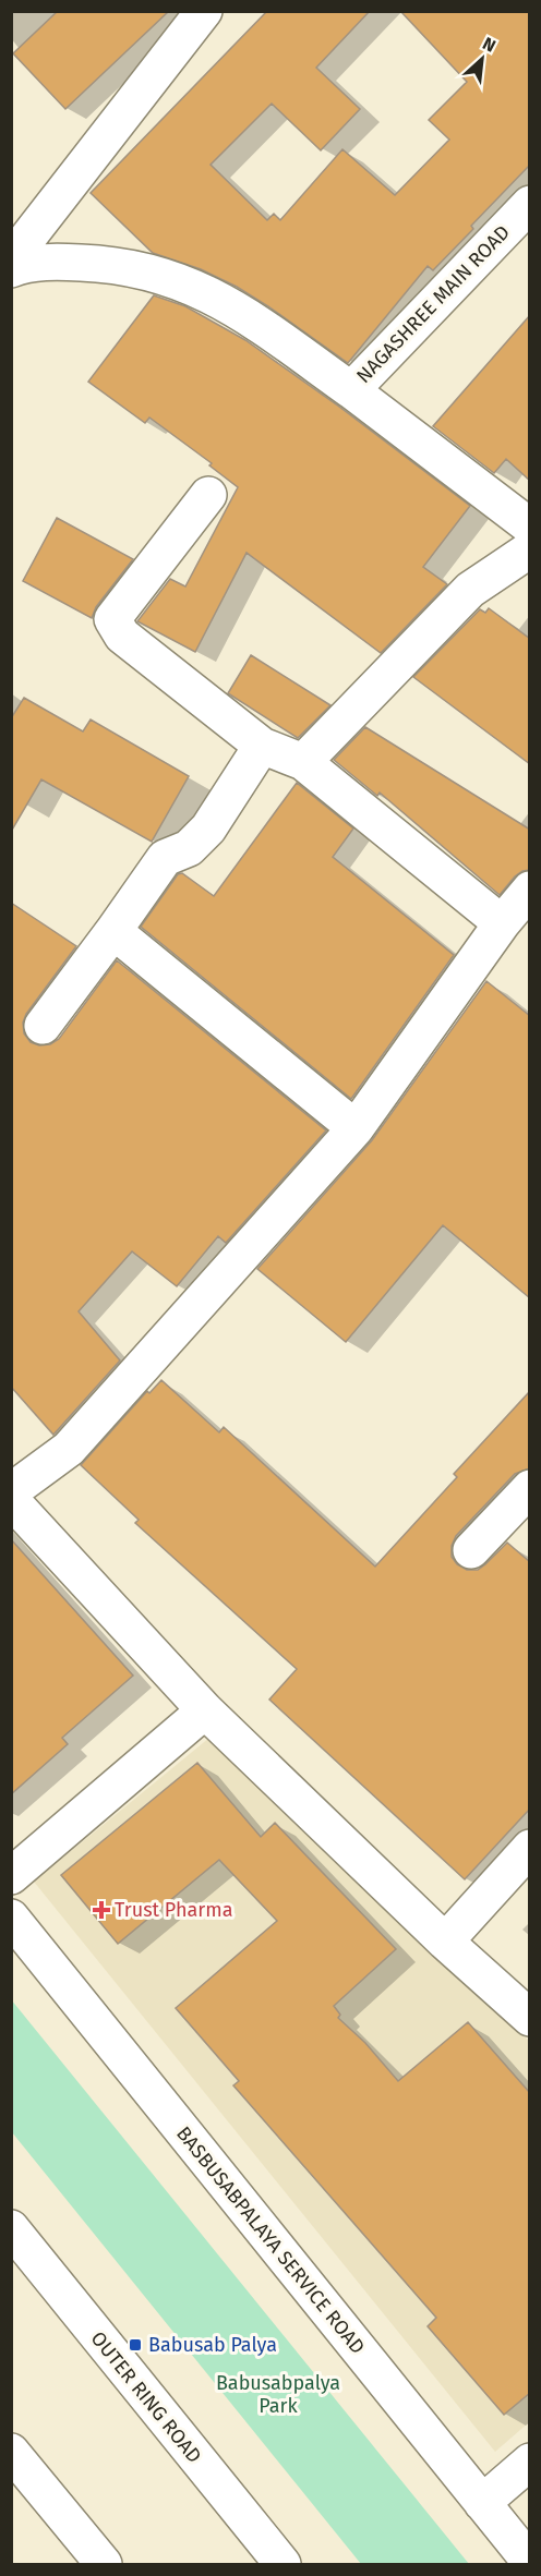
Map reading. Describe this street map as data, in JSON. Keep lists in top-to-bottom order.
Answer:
{
  "streets": {
    "main road": ["NAGASHREE MAIN ROAD", "BASBUSABPALAYA SERVICE ROAD", "OUTER RING ROAD"]
  },
  "parks": ["Babusabpalya Park"],
  "places": {
    "health": ["Trust Pharma"],
    "transit": ["Babusab Palya"]
  },
  "north": "top right"
}
